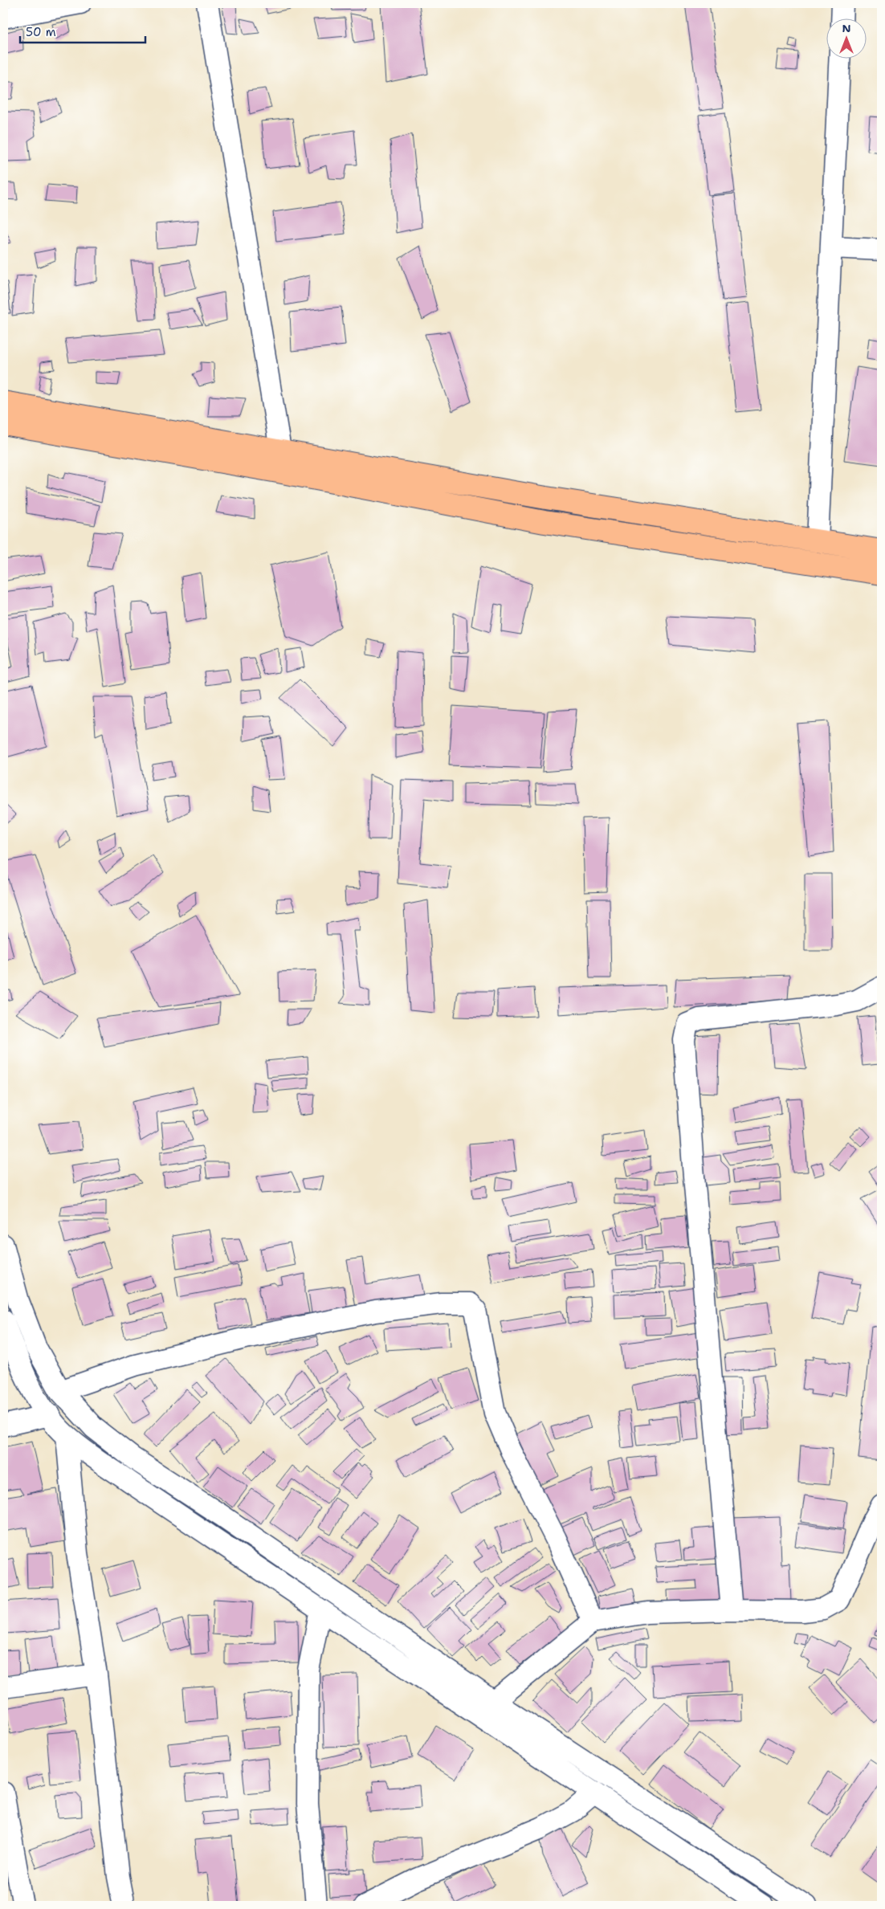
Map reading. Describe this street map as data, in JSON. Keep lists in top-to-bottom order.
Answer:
{
  "scale_bar": "50 m",
  "north": "top"
}
